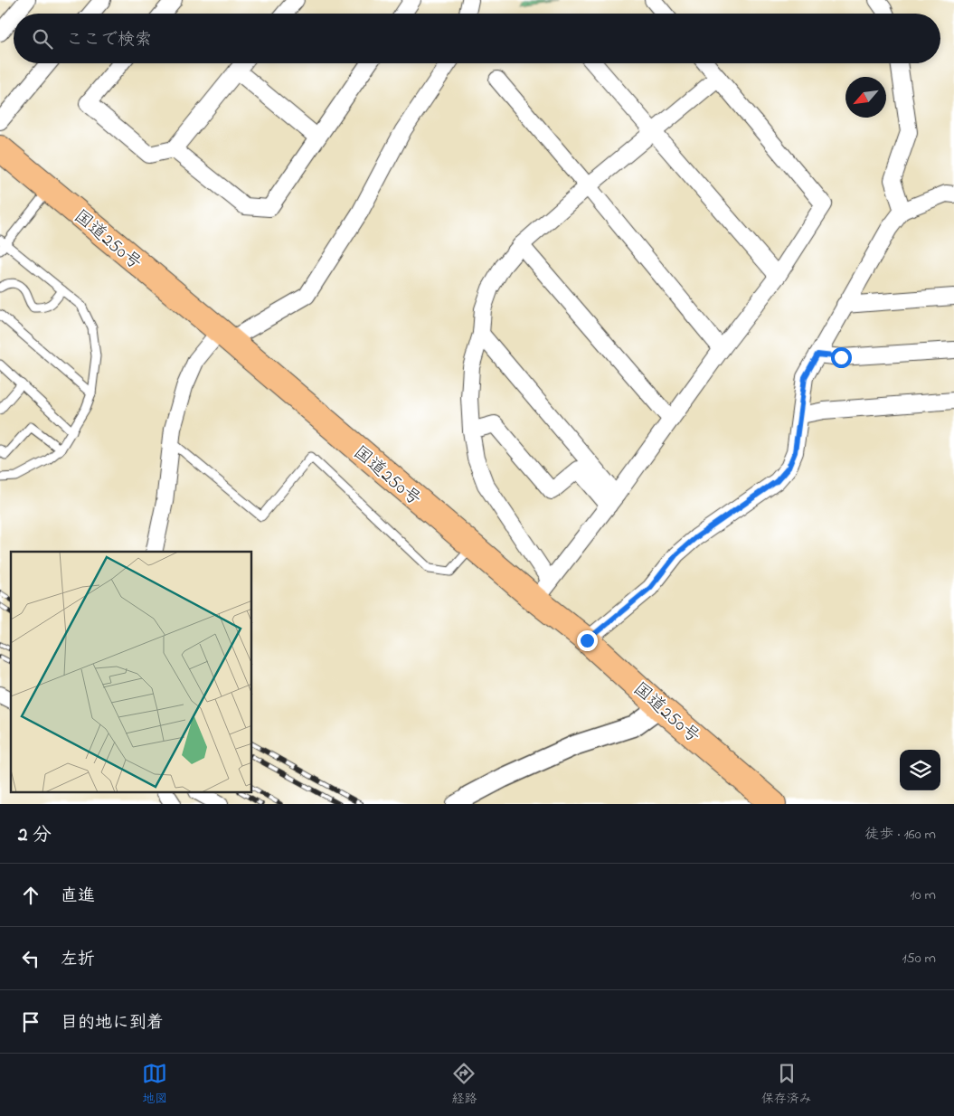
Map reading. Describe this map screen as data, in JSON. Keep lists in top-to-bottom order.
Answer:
{
  "streets": {
    "highway": ["国道250号"]
  },
  "north": "bottom left",
  "page": {
    "search": "ここで検索",
    "heading": ["2 分", "徒歩 · 160 m"],
    "list": [
      ["直進", "10 m"],
      ["左折", "150 m"],
      "目的地に到着"
    ],
    "nav": ["地図", "経路", "保存済み"]
  }
}
